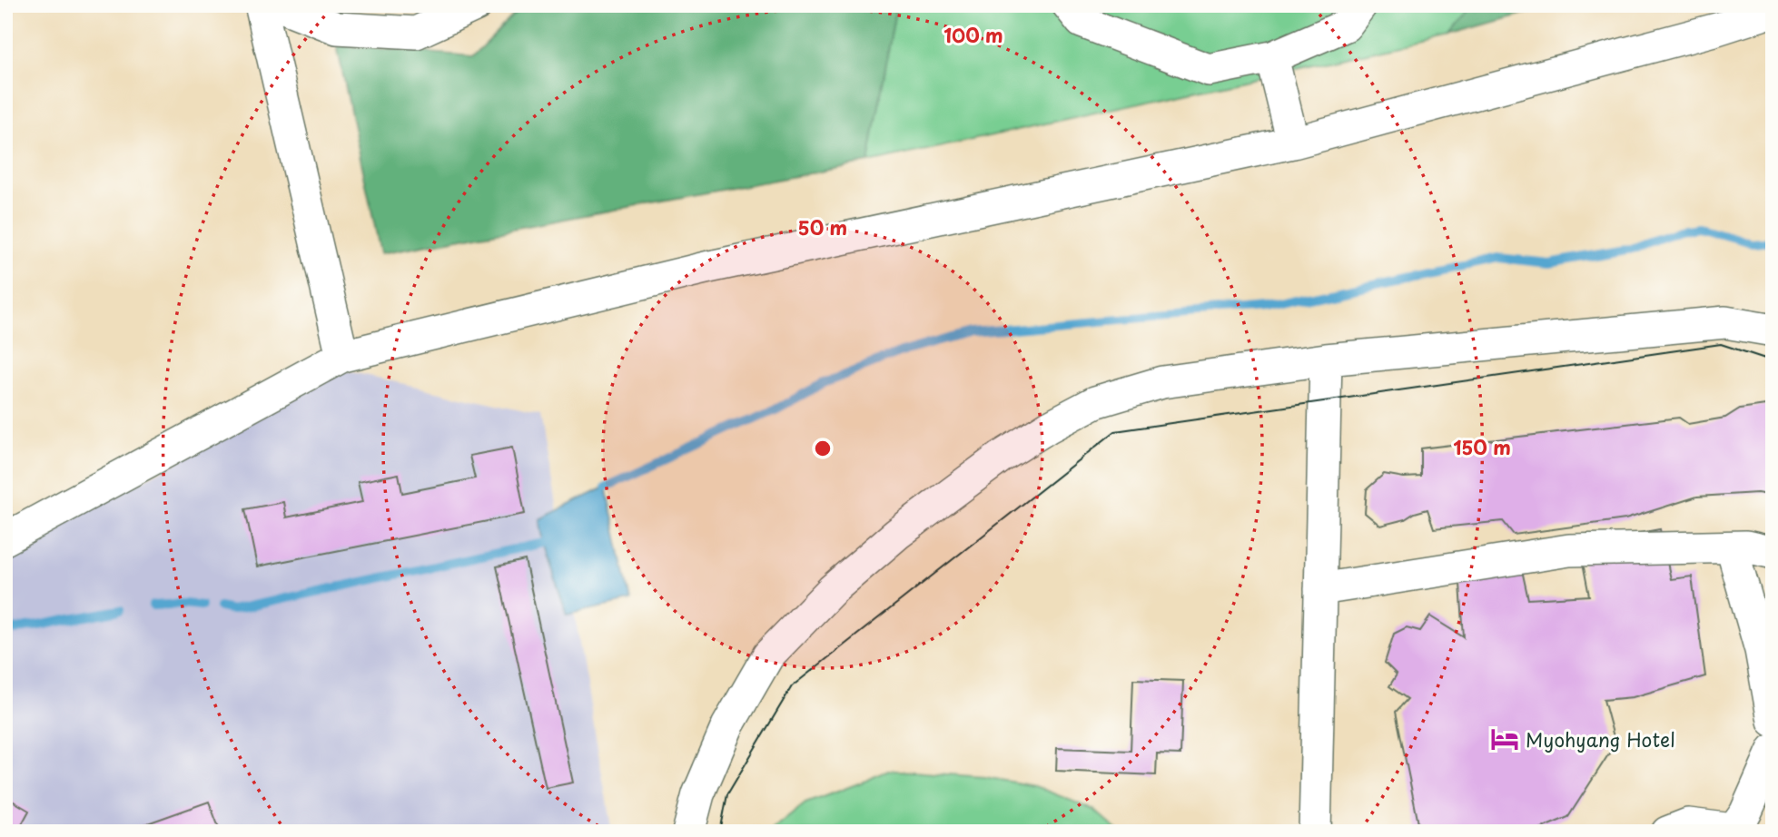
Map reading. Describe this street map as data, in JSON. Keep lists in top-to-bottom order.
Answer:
{
  "places": {
    "hotel": ["Myohyang Hotel"]
  },
  "rings": ["100 m", "50 m", "150 m"]
}
